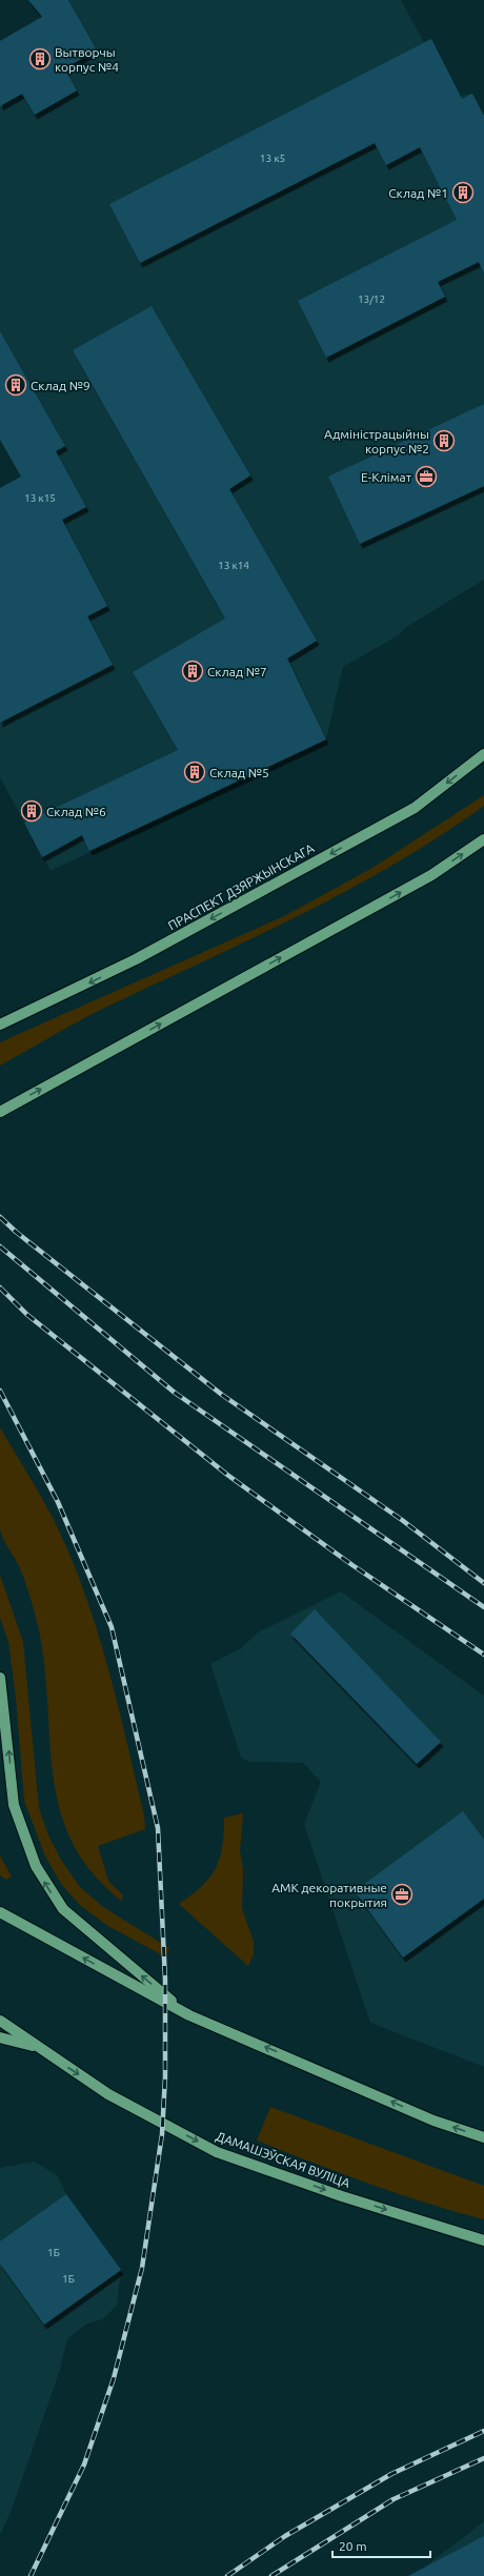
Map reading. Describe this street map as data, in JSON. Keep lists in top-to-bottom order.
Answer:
{
  "streets": {
    "main road": ["ПРАСПЕКТ ДЗЯРЖЫНСКАГА", "ДАМАШЭЎСКАЯ ВУЛІЦА"]
  },
  "one_way": ["ДАМАШЭЎСКАЯ ВУЛІЦА"],
  "places": {
    "building": [
      "Вытворчы корпус №4",
      "Склад №1",
      "Склад №9",
      "Адміністрацыйны корпус №2",
      "Склад №7",
      "Склад №5",
      "Склад №6"
    ],
    "office": ["Е-Клімат", "АМК декоративные покрытия"]
  },
  "house_numbers": [
    "13 к5",
    "13/12",
    "13 к15",
    "13 к14",
    "1Б",
    "1Б"
  ],
  "scale_bar": "20 m"
}
